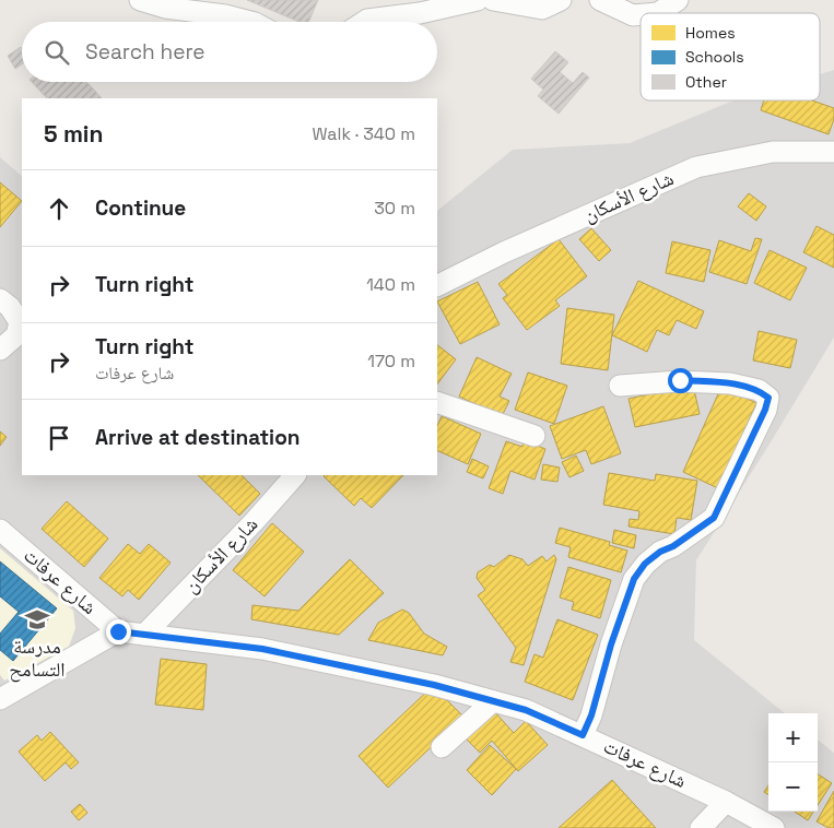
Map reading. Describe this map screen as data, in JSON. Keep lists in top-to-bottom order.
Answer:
{
  "streets": {
    "street": ["شارع الأسكان", "شارع عرفات"]
  },
  "crossings": [
    ["شارع الأسكان", "شارع عرفات"]
  ],
  "places": {
    "school or university": ["مدرسة التسامح"]
  },
  "legend": ["Homes", "Schools", "Other"],
  "page": {
    "search": "Search here",
    "heading": ["5 min", "Walk · 340 m"],
    "list": [
      ["Continue", "30 m"],
      ["Turn right", "140 m"],
      ["Turn right", "شارع عرفات", "170 m"],
      "Arrive at destination"
    ],
    "map_buttons": ["+", "−"]
  }
}
